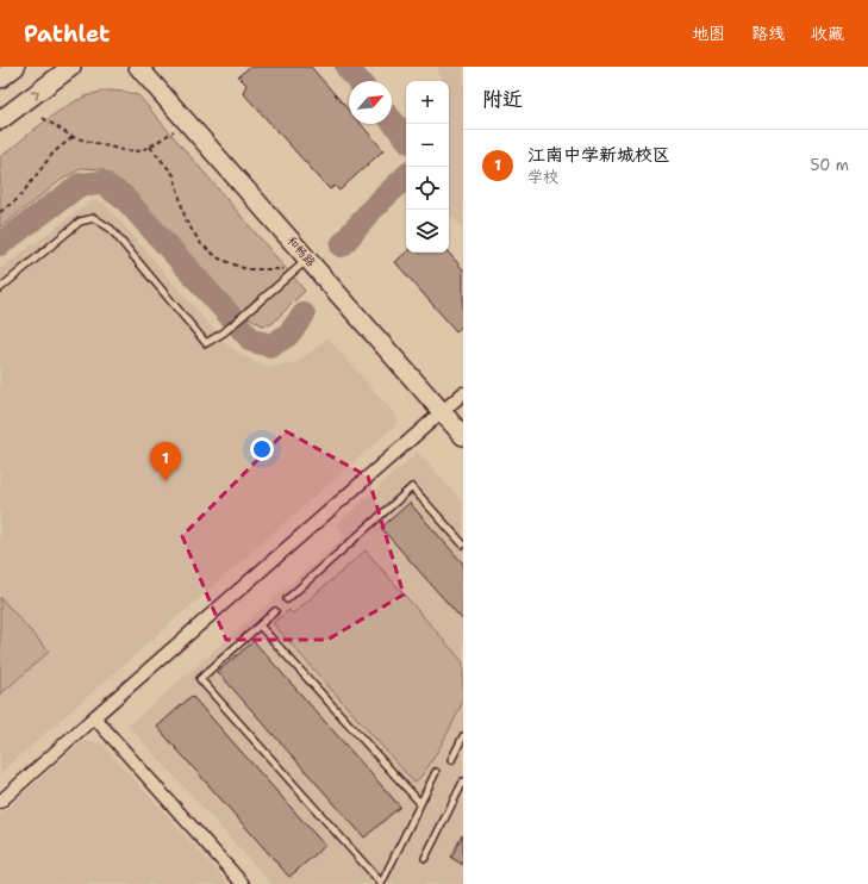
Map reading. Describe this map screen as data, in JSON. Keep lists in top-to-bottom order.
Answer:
{
  "streets": {
    "street": ["和畅路"]
  },
  "north": "top right",
  "page": {
    "header": "Pathlet",
    "nav": ["地图", "路线", "收藏"],
    "heading": "附近",
    "map_buttons": ["+", "−"],
    "list": [
      {
        "mark": "1",
        "name": "江南中学新城校区",
        "note": "学校",
        "value": "50 m"
      }
    ],
    "pins": "1"
  }
}
